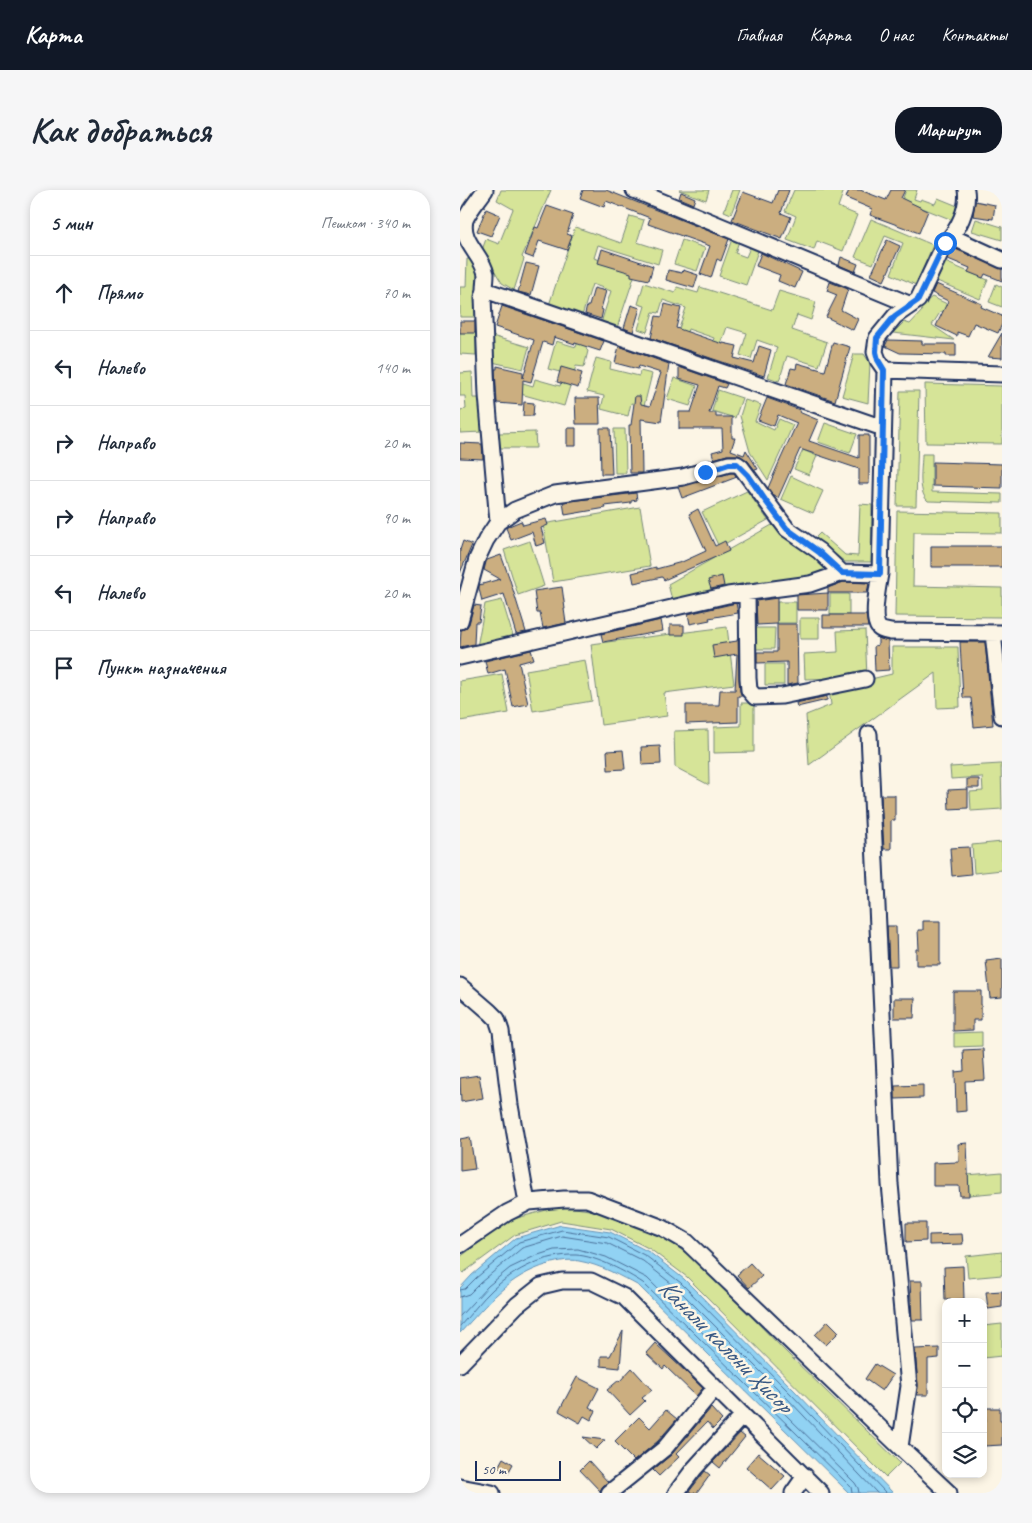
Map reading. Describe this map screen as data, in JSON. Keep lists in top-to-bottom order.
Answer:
{
  "water": ["Канали калони Ҳисор"],
  "scale_bar": "50 m",
  "page": {
    "header": "Карта",
    "nav": [
      "Главная",
      "Карта",
      "О нас",
      "Контакты"
    ],
    "buttons": "Маршрут",
    "title": "Как добраться",
    "heading": ["5 мин", "Пешком · 340 m"],
    "list": [
      ["Прямо", "70 m"],
      ["Налево", "140 m"],
      ["Направо", "20 m"],
      ["Направо", "90 m"],
      ["Налево", "20 m"],
      "Пункт назначения"
    ],
    "map_buttons": ["+", "−"],
    "scale": "50 m"
  }
}
